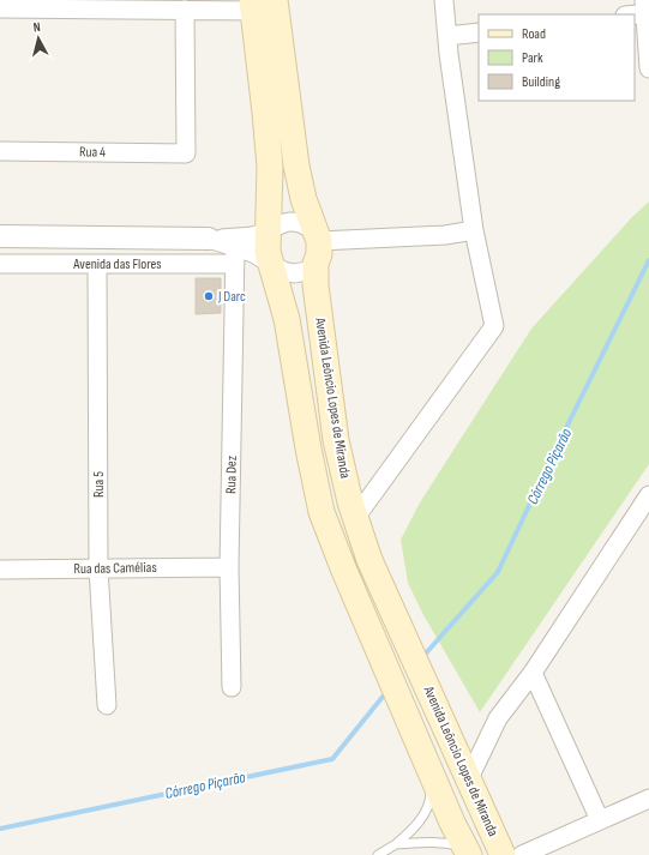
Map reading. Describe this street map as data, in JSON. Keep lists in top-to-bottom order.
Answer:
{
  "streets": {
    "main road": ["Avenida Leôncio Lopes de Miranda"],
    "street": [
      "Rua 4",
      "Avenida das Flores",
      "Rua Dez",
      "Rua 5",
      "Rua das Camélias"
    ]
  },
  "crossings": [
    ["Avenida das Flores", "Rua Dez"],
    ["Avenida das Flores", "Rua 5"],
    ["Rua Dez", "Rua das Camélias"],
    ["Rua 5", "Rua das Camélias"]
  ],
  "water": ["Córrego Piçarão"],
  "places": ["J Darc"],
  "legend": ["Road", "Park", "Building"],
  "north": "top"
}
